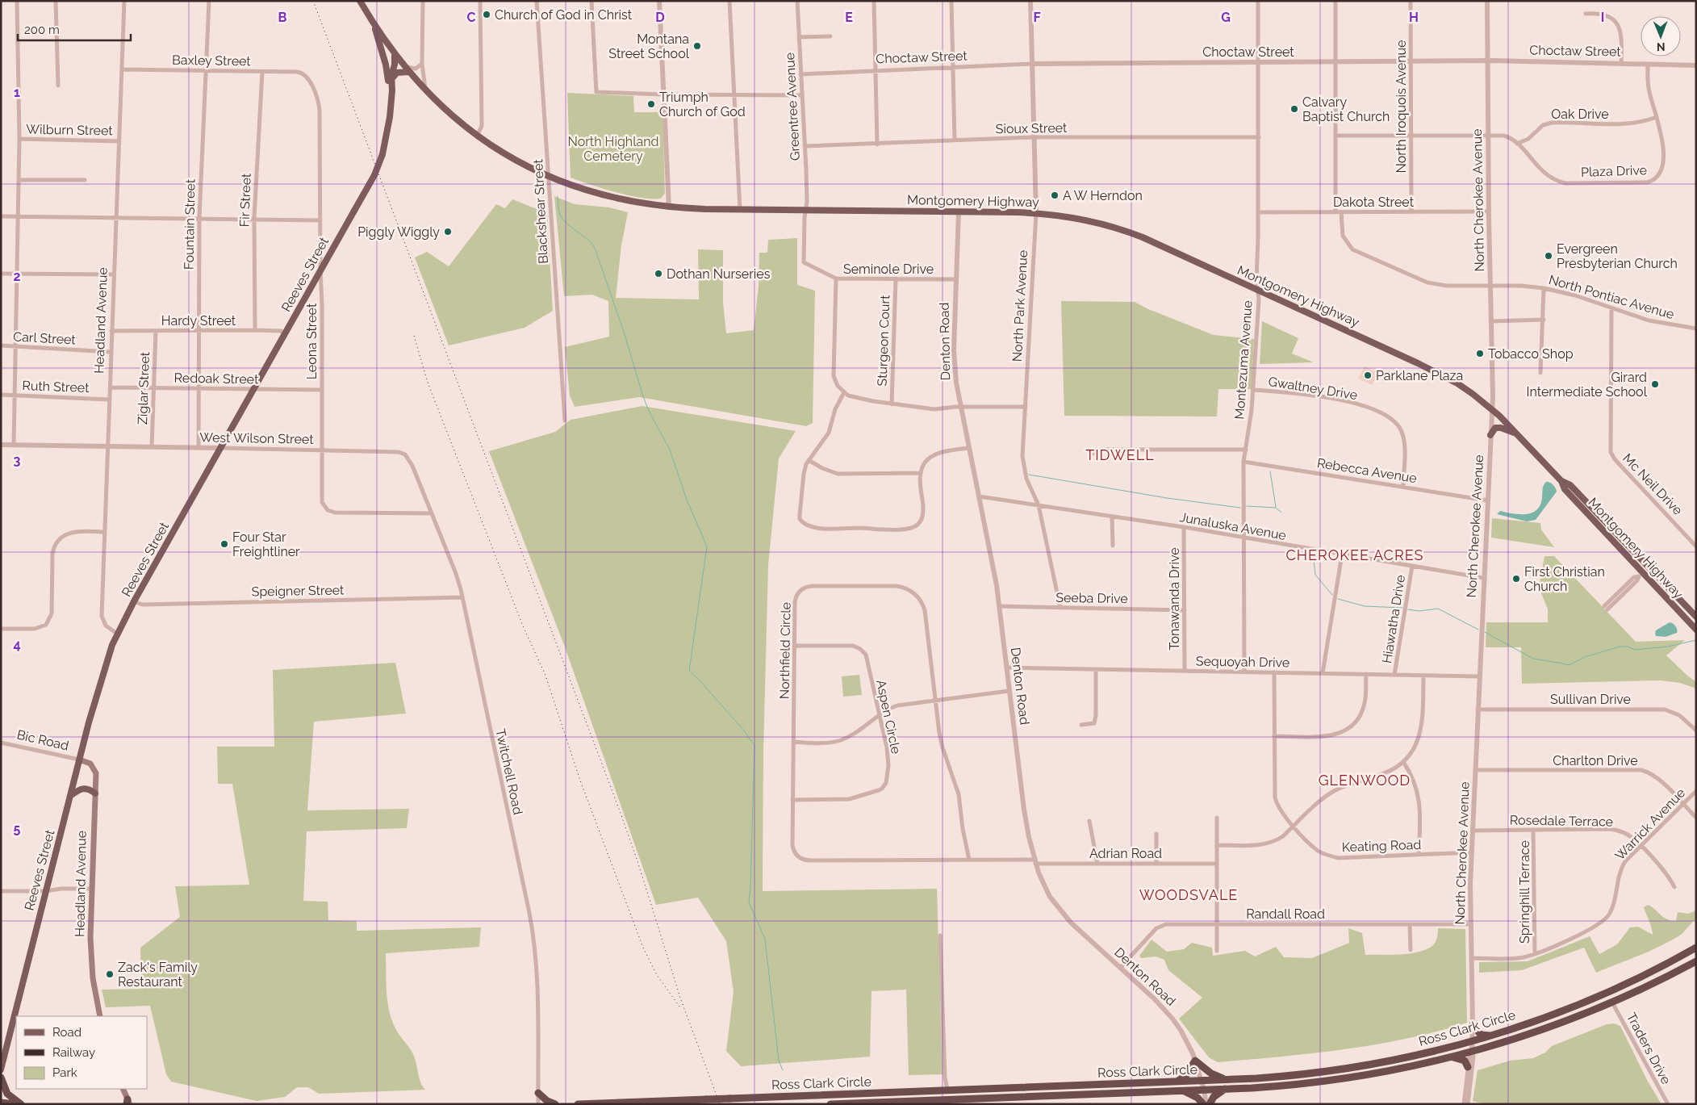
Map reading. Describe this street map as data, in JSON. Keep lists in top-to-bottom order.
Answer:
{
  "streets": {
    "highway": ["Ross Clark Circle"],
    "main road": ["Montgomery Highway", "Reeves Street", "Headland Avenue"],
    "street": [
      "Choctaw Street",
      "Baxley Street",
      "Greentree Avenue",
      "North Iroquois Avenue",
      "Oak Drive",
      "Sioux Street",
      "Wilburn Street",
      "Plaza Drive",
      "Fir Street",
      "North Cherokee Avenue",
      "Dakota Street",
      "Blackshear Street",
      "Fountain Street",
      "Seminole Drive",
      "North Pontiac Avenue",
      "North Park Avenue",
      "Hardy Street",
      "Carl Street",
      "Sturgeon Court",
      "Leona Street",
      "Denton Road",
      "Montezuma Avenue",
      "Redoak Street",
      "Ruth Street",
      "Ziglar Street",
      "Gwaltney Drive",
      "West Wilson Street",
      "Rebecca Avenue",
      "Mc Neil Drive",
      "Junaluska Avenue",
      "Speigner Street",
      "Seeba Drive",
      "Tonawanda Drive",
      "Hiawatha Drive",
      "Northfield Circle",
      "Sequoyah Drive",
      "Sullivan Drive",
      "Aspen Circle",
      "Bic Road",
      "Charlton Drive",
      "Twitchell Road",
      "Rosedale Terrace",
      "Warrick Avenue",
      "Keating Road",
      "Adrian Road",
      "Springhill Terrace",
      "Randall Road",
      "Traders Drive"
    ]
  },
  "crossings": [
    ["Choctaw Street", "Greentree Avenue"],
    ["Choctaw Street", "North Iroquois Avenue"],
    ["Choctaw Street", "Plaza Drive"],
    ["Choctaw Street", "North Cherokee Avenue"],
    ["Choctaw Street", "North Park Avenue"],
    ["Choctaw Street", "Montezuma Avenue"],
    ["Baxley Street", "Fir Street"],
    ["Baxley Street", "Fountain Street"],
    ["Baxley Street", "Headland Avenue"],
    ["Baxley Street", "Leona Street"],
    ["Greentree Avenue", "Sioux Street"],
    ["Greentree Avenue", "Montgomery Highway"],
    ["Greentree Avenue", "Seminole Drive"],
    ["North Iroquois Avenue", "Dakota Street"],
    ["Oak Drive", "Plaza Drive"],
    ["Sioux Street", "North Park Avenue"],
    ["Sioux Street", "Montezuma Avenue"],
    ["Wilburn Street", "Headland Avenue"],
    ["Fir Street", "Hardy Street"],
    ["North Cherokee Avenue", "Montgomery Highway"],
    ["North Cherokee Avenue", "Dakota Street"],
    ["North Cherokee Avenue", "North Pontiac Avenue"],
    ["North Cherokee Avenue", "Rebecca Avenue"],
    ["North Cherokee Avenue", "Junaluska Avenue"],
    ["North Cherokee Avenue", "Sequoyah Drive"],
    ["North Cherokee Avenue", "Sullivan Drive"],
    ["North Cherokee Avenue", "Charlton Drive"],
    ["North Cherokee Avenue", "Rosedale Terrace"],
    ["North Cherokee Avenue", "Warrick Avenue"],
    ["North Cherokee Avenue", "Keating Road"],
    ["North Cherokee Avenue", "Randall Road"],
    ["North Cherokee Avenue", "Ross Clark Circle"],
    ["Montgomery Highway", "Blackshear Street"],
    ["Montgomery Highway", "Seminole Drive"],
    ["Montgomery Highway", "Reeves Street"],
    ["Montgomery Highway", "North Park Avenue"],
    ["Montgomery Highway", "Denton Road"],
    ["Montgomery Highway", "Montezuma Avenue"],
    ["Dakota Street", "North Pontiac Avenue"],
    ["Dakota Street", "Montezuma Avenue"],
    ["Fountain Street", "Hardy Street"],
    ["Fountain Street", "Redoak Street"],
    ["Fountain Street", "West Wilson Street"],
    ["Seminole Drive", "Sturgeon Court"],
    ["Seminole Drive", "Denton Road"],
    ["Reeves Street", "Headland Avenue"],
    ["Reeves Street", "Hardy Street"],
    ["Reeves Street", "Leona Street"],
    ["Reeves Street", "Redoak Street"],
    ["Reeves Street", "West Wilson Street"],
    ["Reeves Street", "Speigner Street"],
    ["Reeves Street", "Bic Road"],
    ["North Pontiac Avenue", "Mc Neil Drive"],
    ["North Park Avenue", "Junaluska Avenue"],
    ["North Park Avenue", "Seeba Drive"],
    ["Headland Avenue", "Hardy Street"],
    ["Headland Avenue", "Carl Street"],
    ["Headland Avenue", "Redoak Street"],
    ["Headland Avenue", "Ruth Street"],
    ["Headland Avenue", "West Wilson Street"],
    ["Headland Avenue", "Bic Road"],
    ["Hardy Street", "Ziglar Street"],
    ["Leona Street", "Redoak Street"],
    ["Leona Street", "West Wilson Street"],
    ["Leona Street", "Twitchell Road"],
    ["Denton Road", "Junaluska Avenue"],
    ["Denton Road", "Seeba Drive"],
    ["Denton Road", "Northfield Circle"],
    ["Denton Road", "Sequoyah Drive"],
    ["Denton Road", "Adrian Road"],
    ["Denton Road", "Randall Road"],
    ["Denton Road", "Ross Clark Circle"],
    ["Montezuma Avenue", "Gwaltney Drive"],
    ["Montezuma Avenue", "Rebecca Avenue"],
    ["Montezuma Avenue", "Junaluska Avenue"],
    ["Montezuma Avenue", "Sequoyah Drive"],
    ["Redoak Street", "Ziglar Street"],
    ["Ziglar Street", "West Wilson Street"],
    ["Gwaltney Drive", "Rebecca Avenue"],
    ["West Wilson Street", "Twitchell Road"],
    ["Junaluska Avenue", "Tonawanda Drive"],
    ["Junaluska Avenue", "Hiawatha Drive"],
    ["Speigner Street", "Twitchell Road"],
    ["Seeba Drive", "Tonawanda Drive"],
    ["Tonawanda Drive", "Sequoyah Drive"],
    ["Hiawatha Drive", "Sequoyah Drive"],
    ["Northfield Circle", "Aspen Circle"],
    ["Northfield Circle", "Adrian Road"],
    ["Sequoyah Drive", "Keating Road"],
    ["Charlton Drive", "Warrick Avenue"],
    ["Rosedale Terrace", "Warrick Avenue"],
    ["Rosedale Terrace", "Springhill Terrace"],
    ["Warrick Avenue", "Springhill Terrace"],
    ["Ross Clark Circle", "Traders Drive"]
  ],
  "districts": [
    "TIDWELL",
    "CHEROKEE ACRES",
    "GLENWOOD",
    "WOODSVALE"
  ],
  "parks": ["North Highland Cemetery"],
  "places": [
    "Church of God in Christ",
    "Montana Street School",
    "Triumph Church of God",
    "Calvary Baptist Church",
    "A W Herndon",
    "Piggly Wiggly",
    "Evergreen Presbyterian Church",
    "Dothan Nurseries",
    "Tobacco Shop",
    "Parklane Plaza",
    "Girard Intermediate School",
    "Four Star Freightliner",
    "First Christian Church",
    "Zack's Family Restaurant"
  ],
  "legend": ["Road", "Railway", "Park"],
  "scale_bar": "200 m",
  "north": "bottom",
  "grid": {
    "columns": [
      "B",
      "C",
      "D",
      "E",
      "F",
      "G",
      "H",
      "I"
    ],
    "rows": [
      "1",
      "2",
      "3",
      "4",
      "5"
    ]
  }
}
